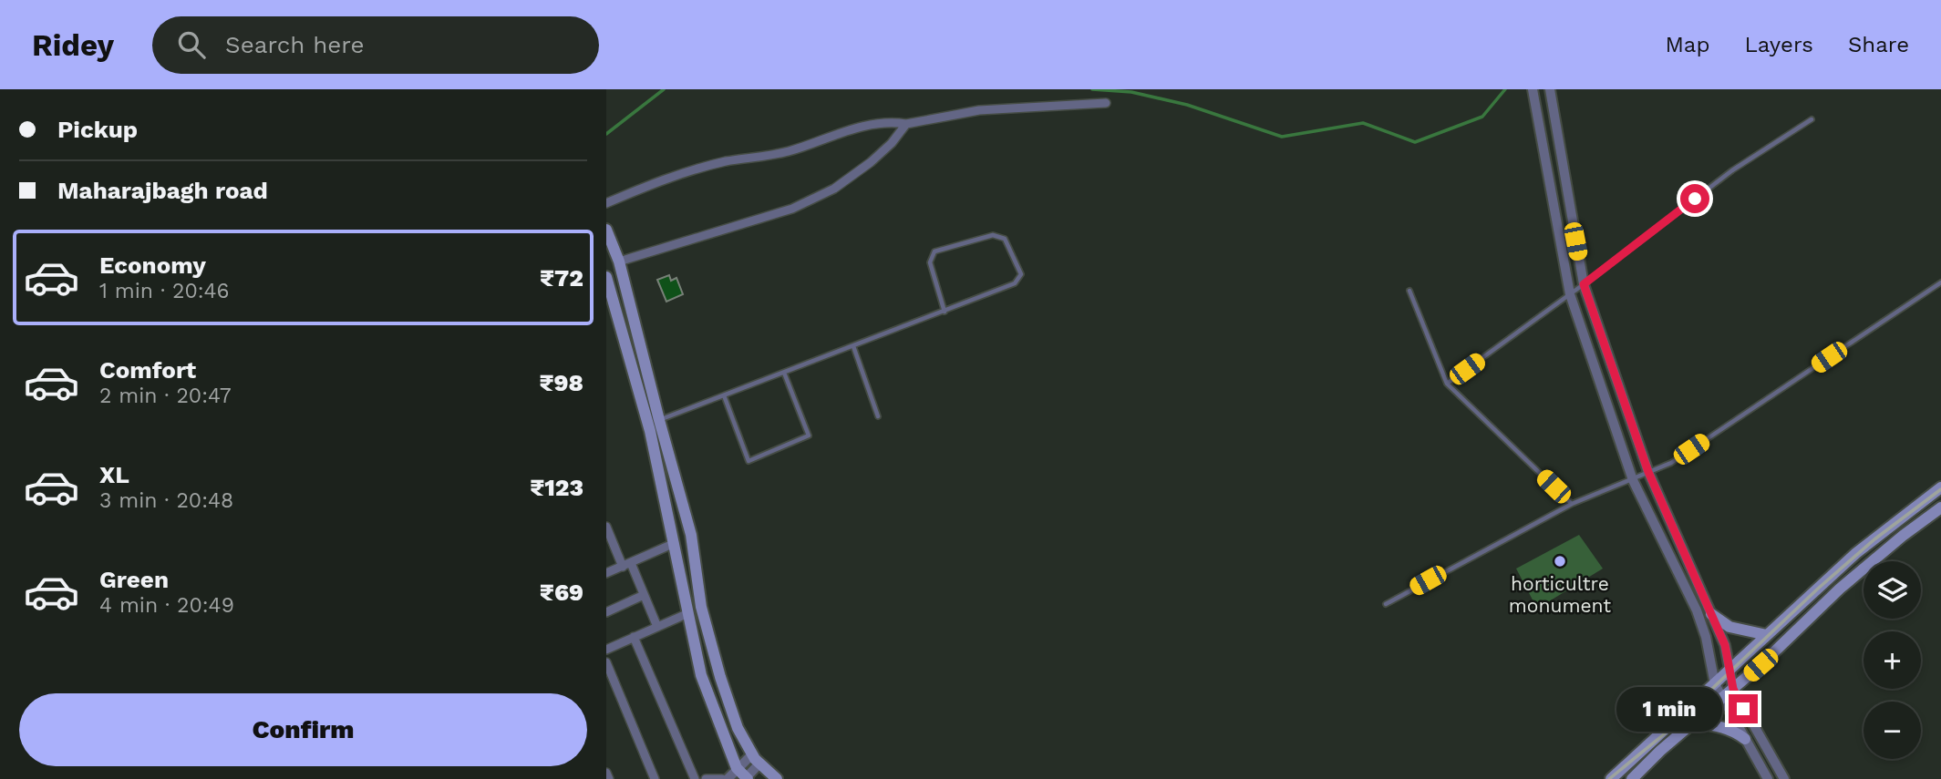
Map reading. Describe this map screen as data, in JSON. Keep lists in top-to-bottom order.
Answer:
{
  "places": ["horticultre monument"],
  "page": {
    "header": "Ridey",
    "search": "Search here",
    "nav": ["Map", "Layers", "Share"],
    "banner": ["Pickup", "Maharajbagh road"],
    "list": [
      {
        "name": "Economy",
        "note": "1 min · 20:46",
        "value": "₹72"
      },
      {
        "name": "Comfort",
        "note": "2 min · 20:47",
        "value": "₹98"
      },
      {
        "name": "XL",
        "note": "3 min · 20:48",
        "value": "₹123"
      },
      {
        "name": "Green",
        "note": "4 min · 20:49",
        "value": "₹69"
      }
    ],
    "map_buttons": ["+", "−"],
    "buttons": "Confirm",
    "bubble": "1 min"
  }
}
